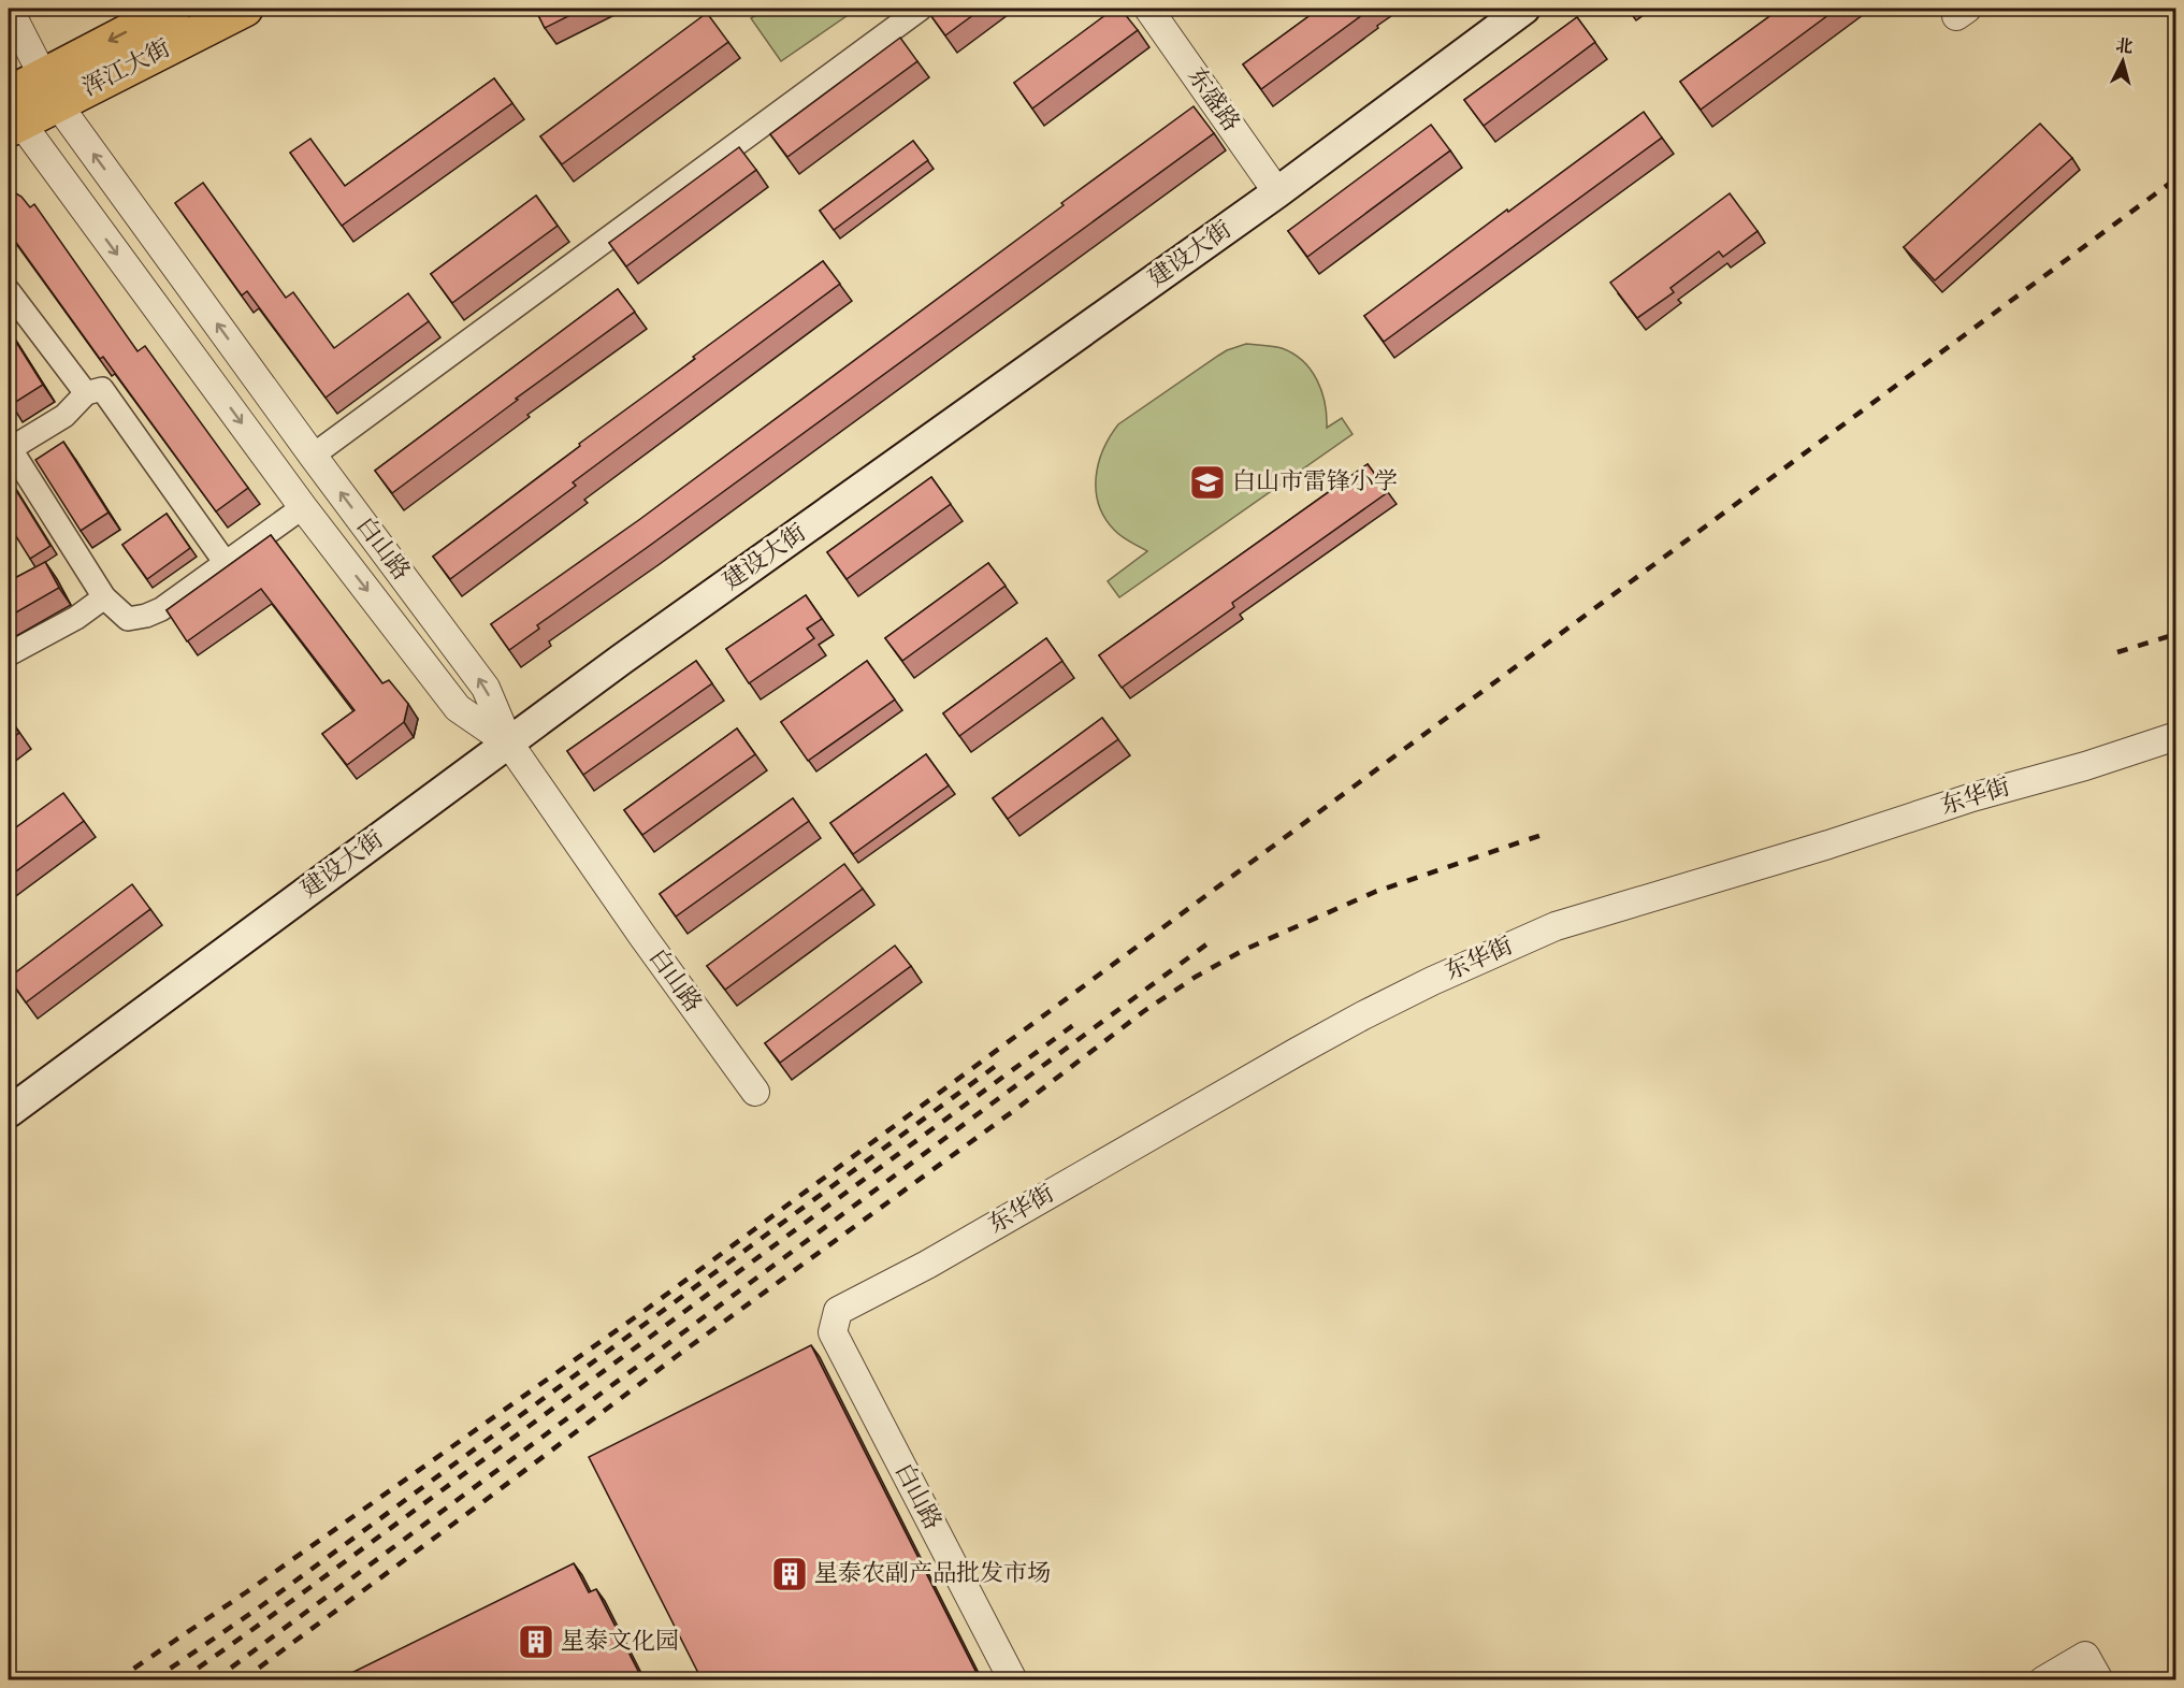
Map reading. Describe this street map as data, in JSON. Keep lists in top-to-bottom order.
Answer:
{
  "streets": {
    "main road": ["浑江大街", "建设大街"],
    "street": ["东盛路", "白山路", "东华街"]
  },
  "crossings": [
    ["浑江大街", "白山路"],
    ["东盛路", "建设大街"],
    ["建设大街", "白山路"],
    ["白山路", "东华街"]
  ],
  "places": {
    "school or university": ["白山市雷锋小学"],
    "building": ["星泰农副产品批发市场", "星泰文化园"]
  },
  "north": "top"
}
